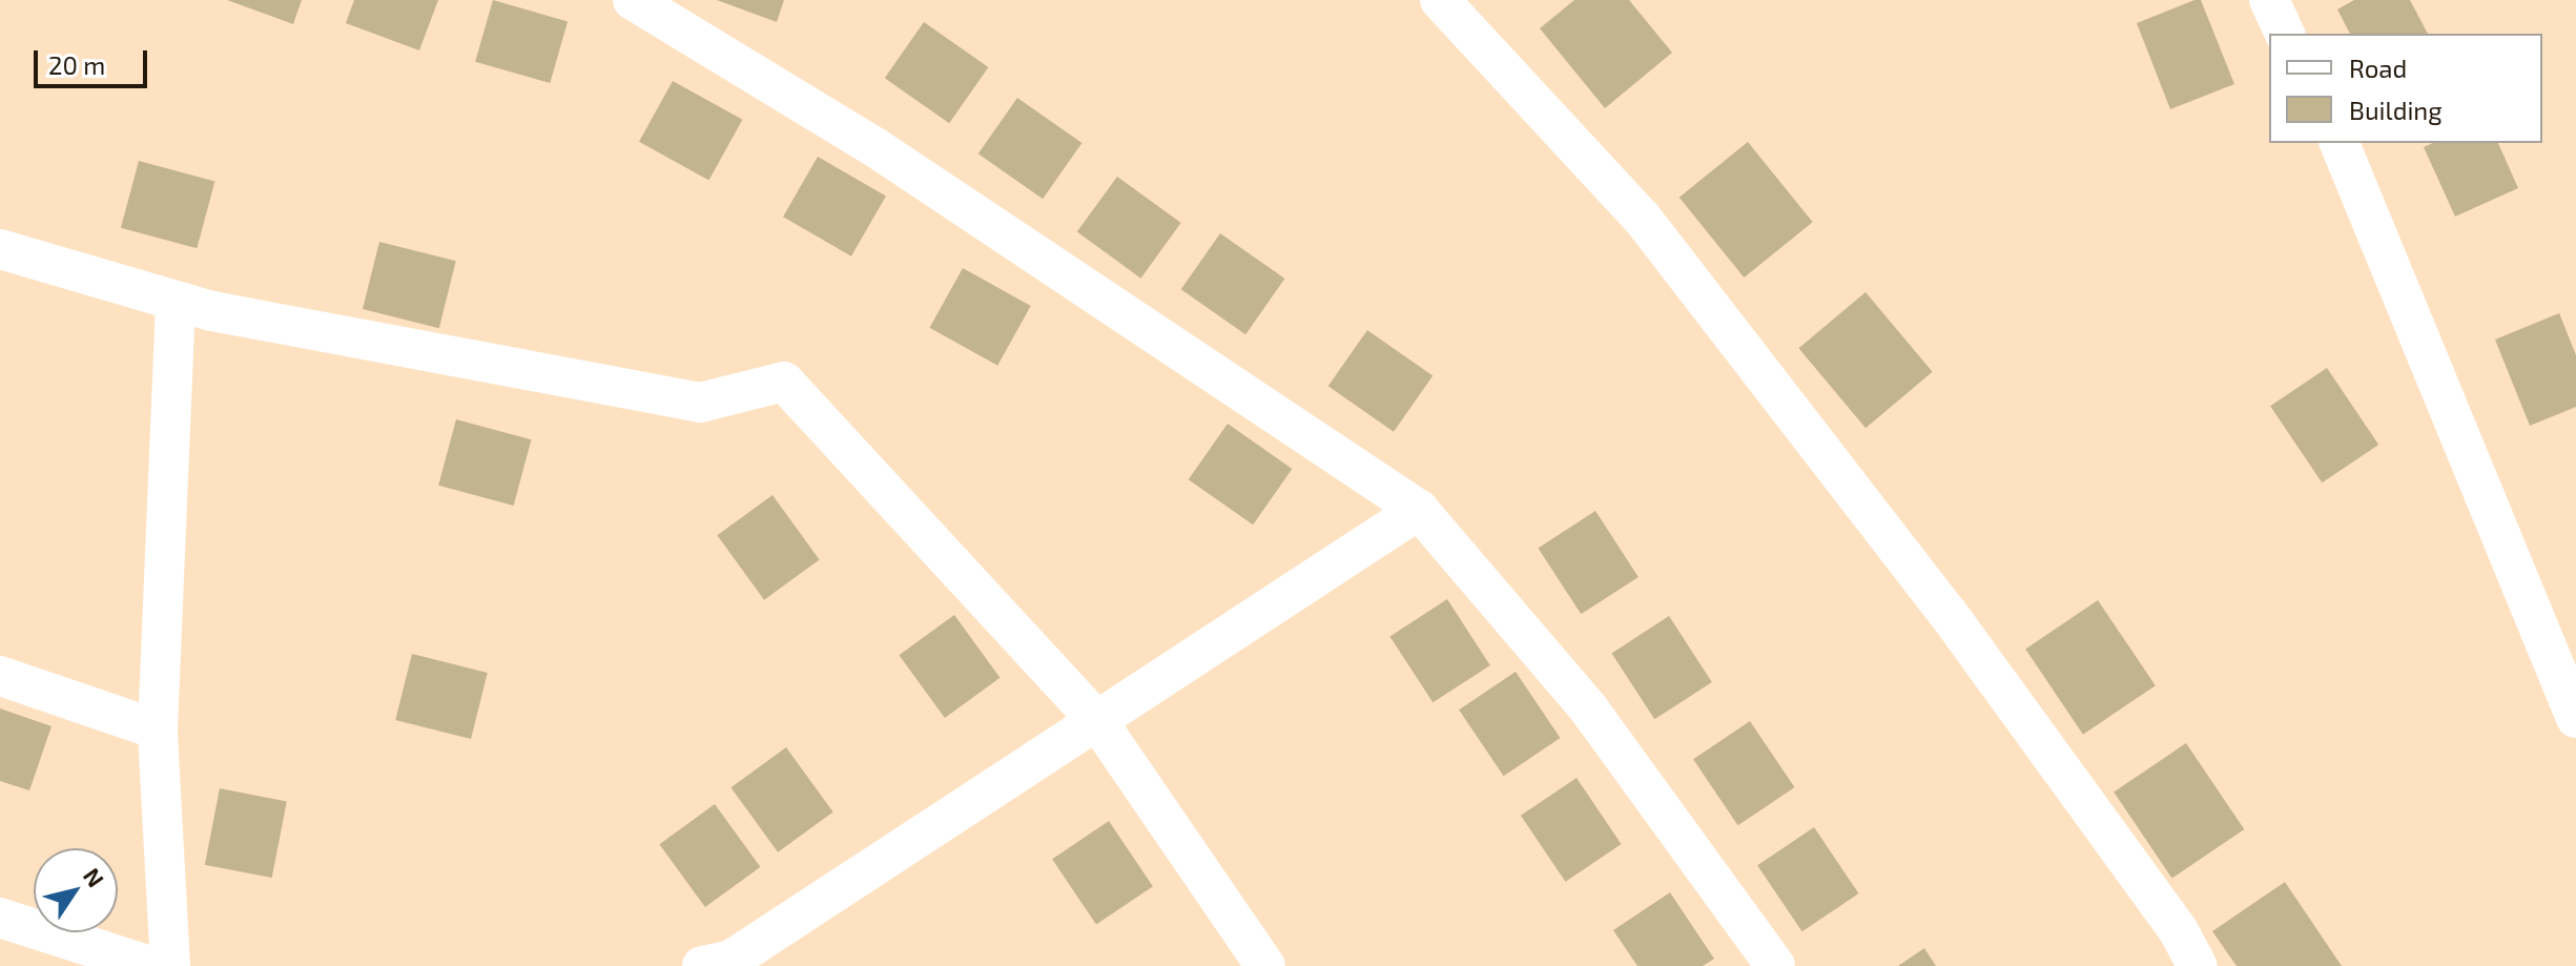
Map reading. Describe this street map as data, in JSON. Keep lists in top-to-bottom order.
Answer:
{
  "legend": ["Road", "Building"],
  "scale_bar": "20 m",
  "north": "top right"
}
